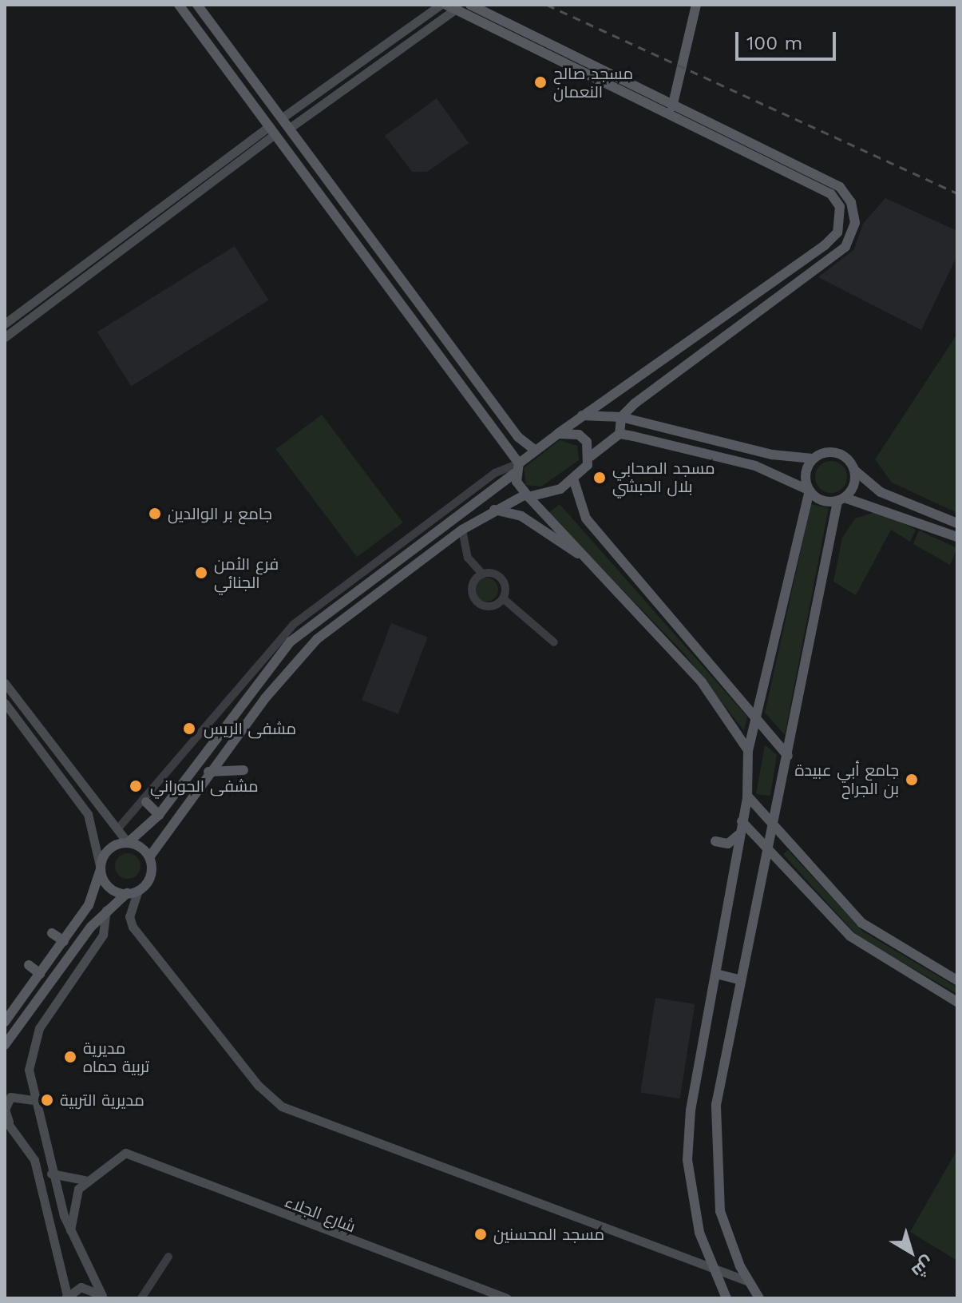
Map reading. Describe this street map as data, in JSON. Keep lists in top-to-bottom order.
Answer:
{
  "streets": {
    "main road": ["شارع الجلاء"]
  },
  "places": [
    "مسجد صالح النعمان",
    "مسجد الصحابي بلال الحبشي",
    "جامع بر الوالدين",
    "فرع الأمن الجنائي",
    "مشفى الريس",
    "جامع أبي عبيدة بن الجراح",
    "مشفى الحوراني",
    "مديرية تربية حماه",
    "مديرية التربية",
    "مسجد المحسنين"
  ],
  "scale_bar": "100 m",
  "north": "bottom right"
}
